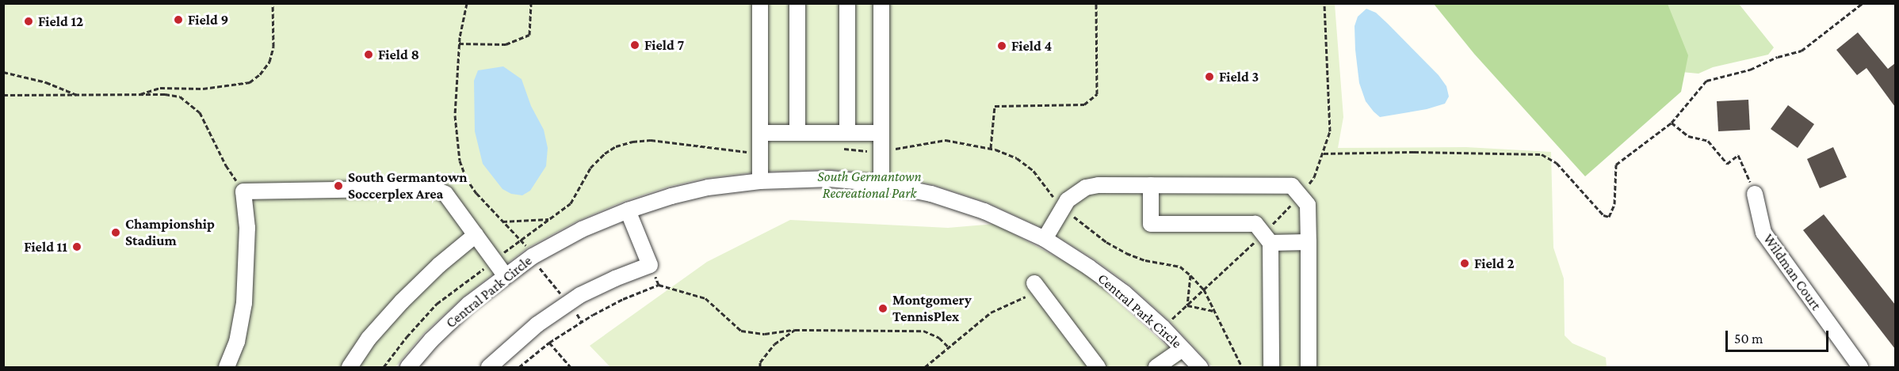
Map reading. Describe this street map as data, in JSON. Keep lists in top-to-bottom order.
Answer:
{
  "streets": {
    "street": ["Wildman Court", "Central Park Circle"]
  },
  "parks": ["South Germantown Recreational Park"],
  "places": [
    "Field 9",
    "Field 12",
    "Field 7",
    "Field 4",
    "Field 8",
    "Field 3",
    "South Germantown Soccerplex Area",
    "Championship Stadium",
    "Field 11",
    "Field 2",
    "Montgomery TennisPlex"
  ],
  "scale_bar": "50 m"
}
